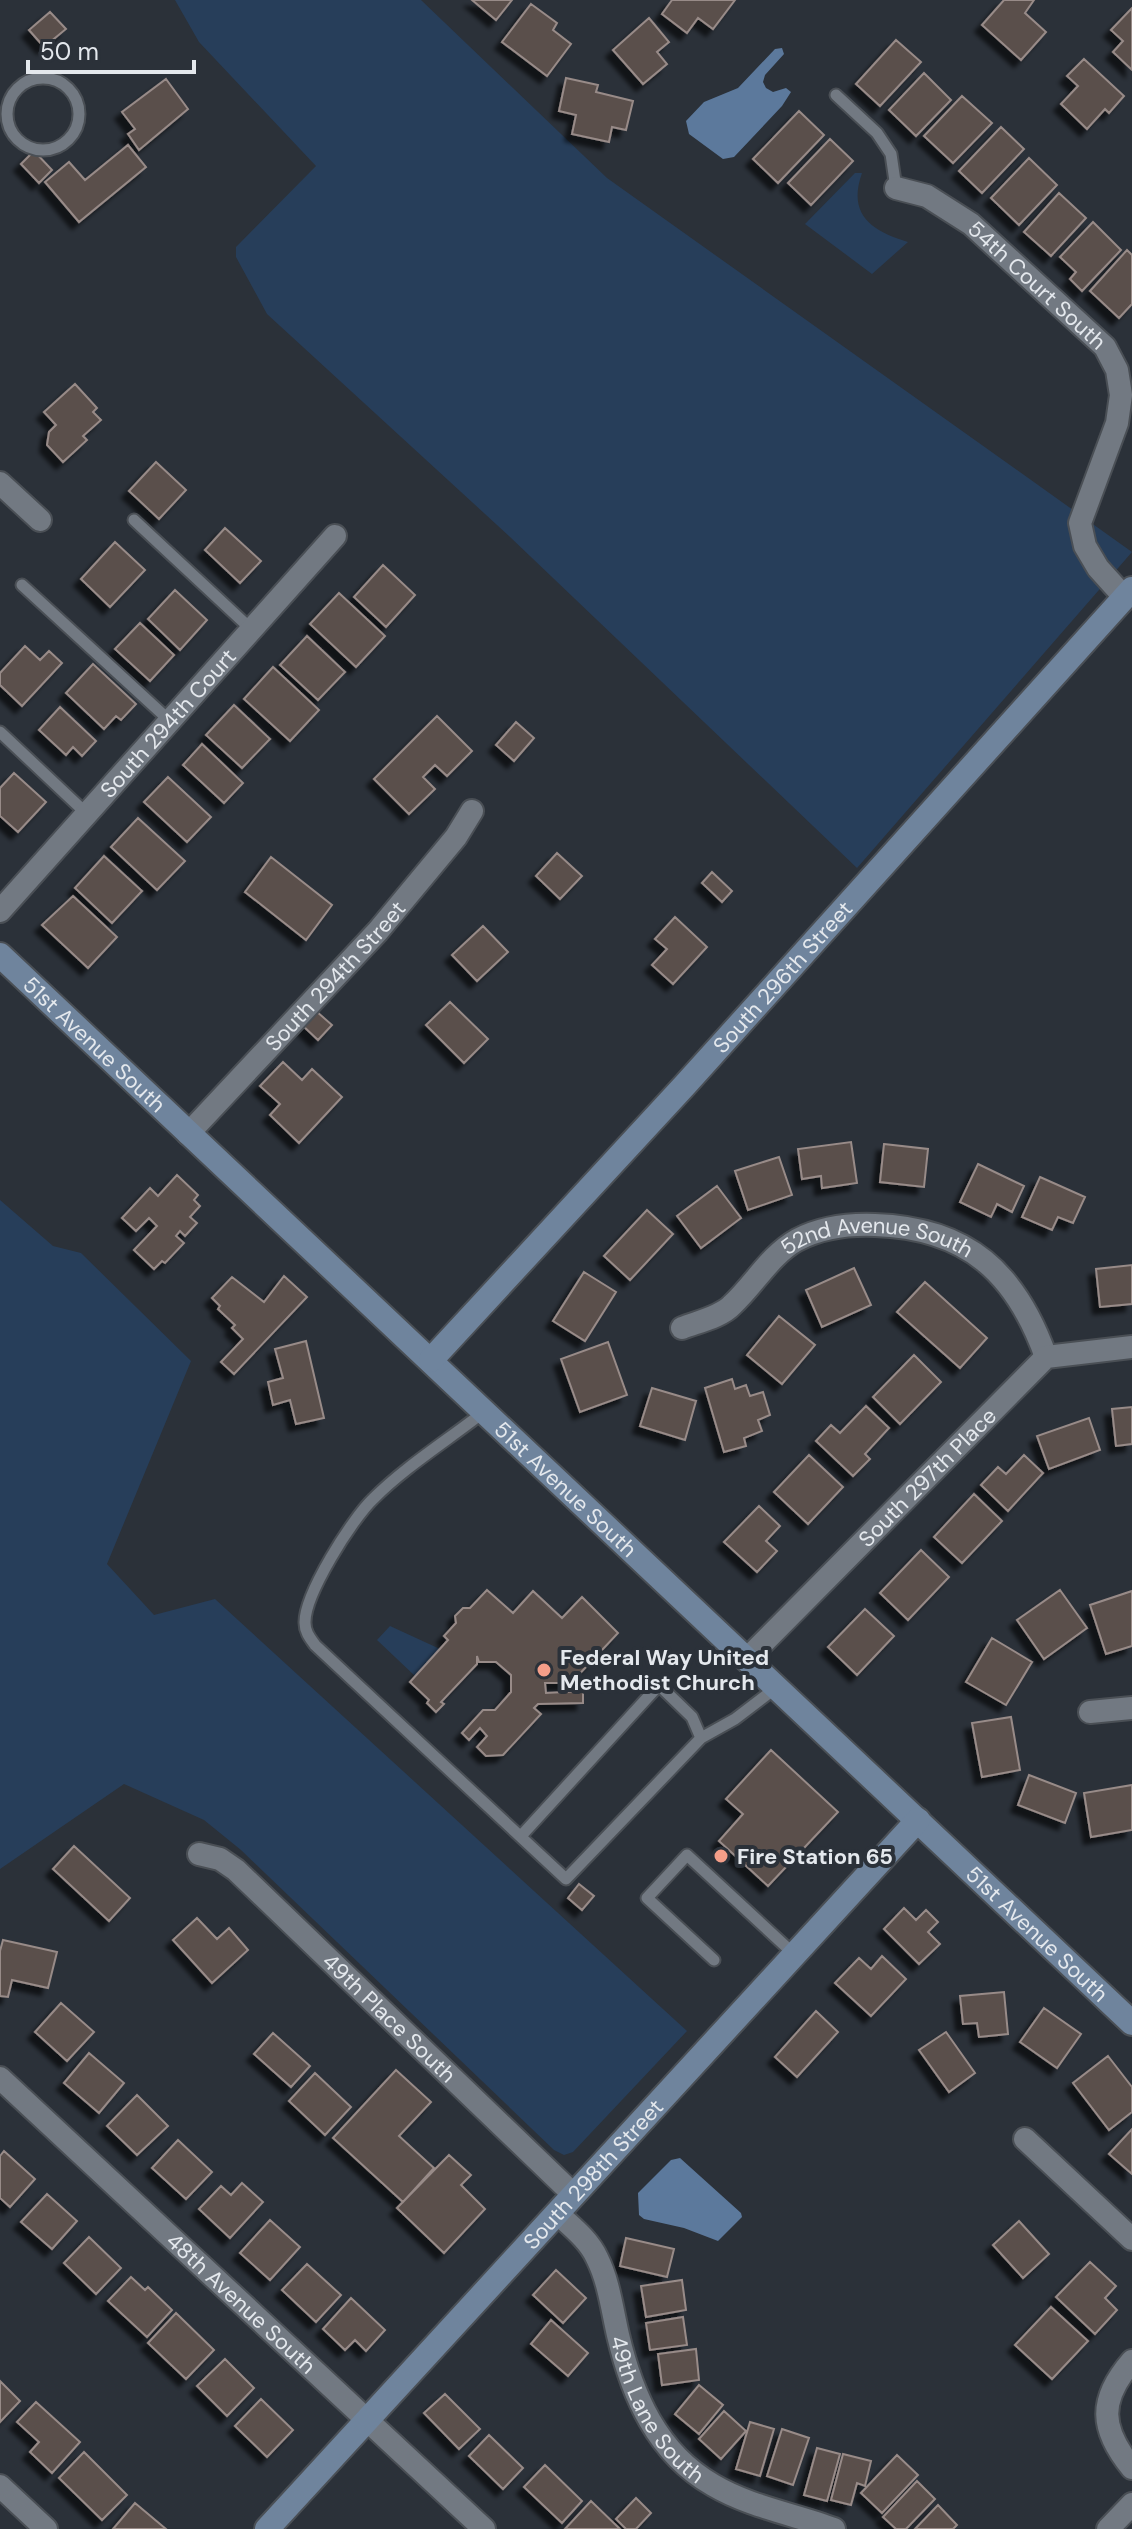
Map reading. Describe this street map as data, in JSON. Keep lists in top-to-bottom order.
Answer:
{
  "streets": {
    "street": [
      "54th Court South",
      "South 294th Court",
      "South 294th Street",
      "South 296th Street",
      "51st Avenue South",
      "52nd Avenue South",
      "South 297th Place",
      "49th Place South",
      "South 298th Street",
      "48th Avenue South",
      "49th Lane South"
    ]
  },
  "crossings": [
    ["54th Court South", "South 296th Street"],
    ["South 294th Street", "51st Avenue South"],
    ["South 296th Street", "51st Avenue South"],
    ["51st Avenue South", "South 297th Place"],
    ["51st Avenue South", "South 298th Street"],
    ["52nd Avenue South", "South 297th Place"],
    ["49th Place South", "South 298th Street"],
    ["South 298th Street", "48th Avenue South"],
    ["South 298th Street", "49th Lane South"]
  ],
  "places": ["Federal Way United Methodist Church", "Fire Station 65"],
  "scale_bar": "50 m"
}
